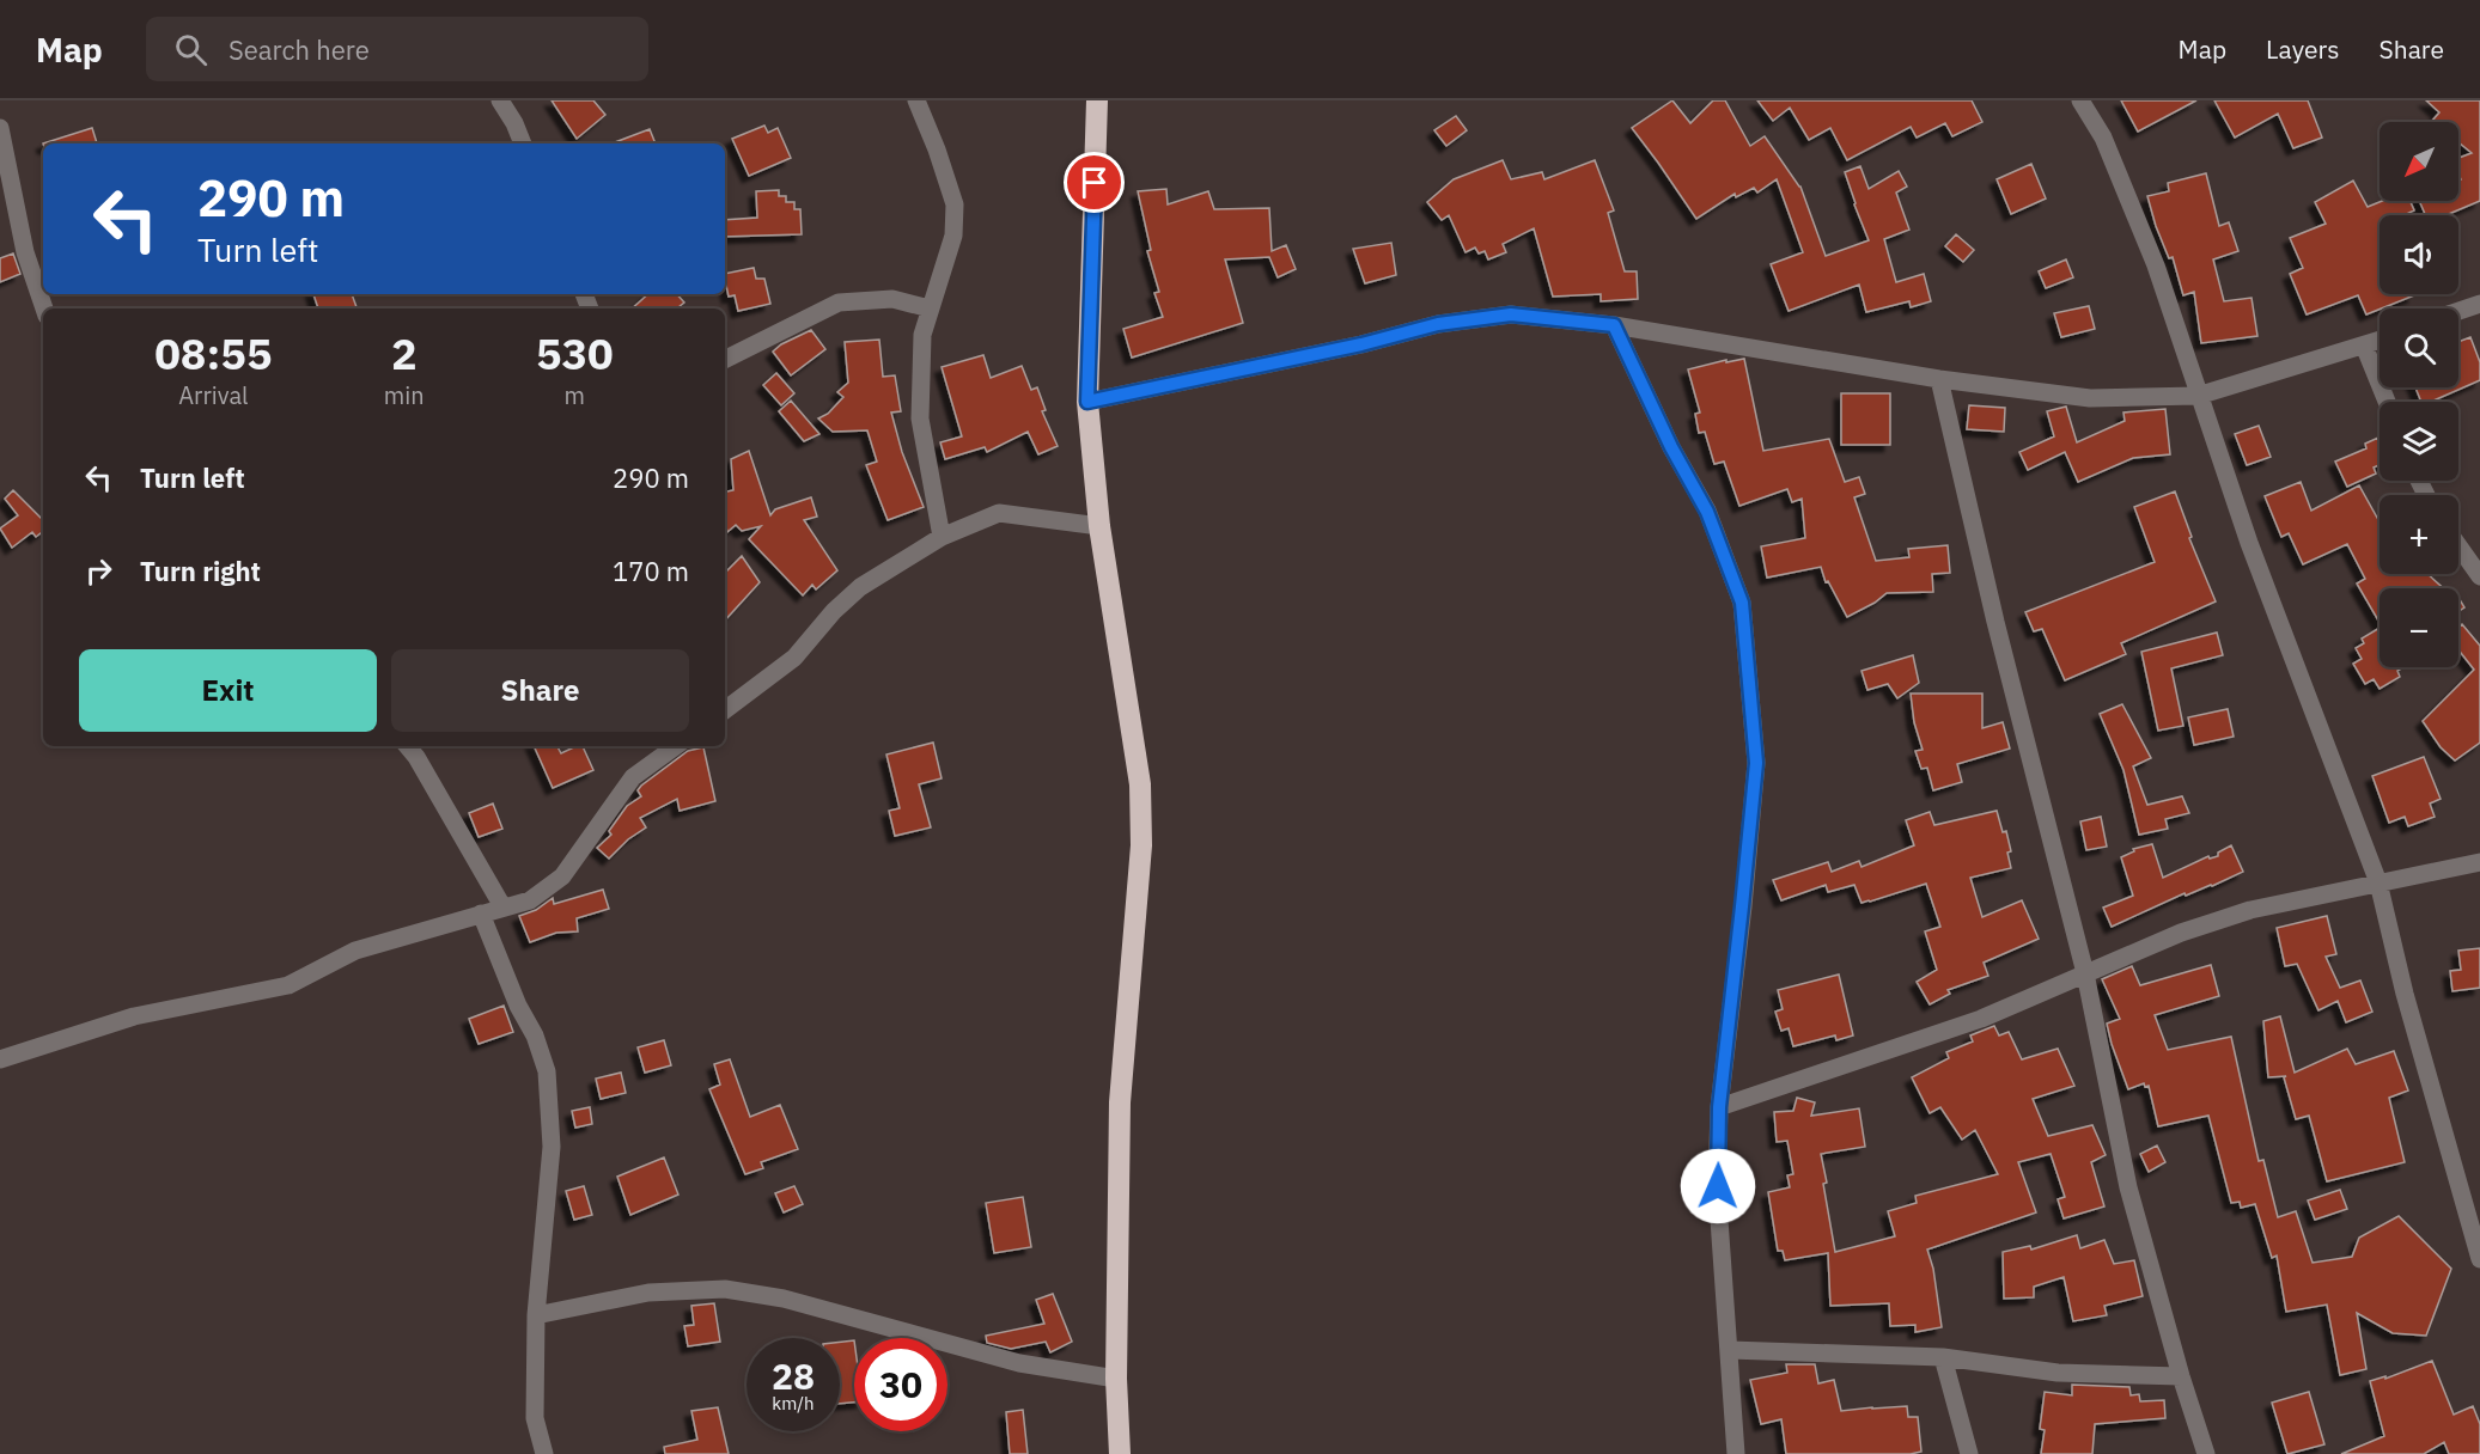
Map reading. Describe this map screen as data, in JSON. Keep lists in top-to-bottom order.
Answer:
{
  "north": "bottom left",
  "page": {
    "header": "Map",
    "search": "Search here",
    "nav": ["Map", "Layers", "Share"],
    "map_buttons": ["+", "−"],
    "turn": ["290 m", "Turn left"],
    "eta": [
      "08:55",
      "Arrival",
      "2",
      "min",
      "530",
      "m"
    ],
    "list": [
      {
        "name": "Turn left",
        "value": "290 m"
      },
      {
        "name": "Turn right",
        "value": "170 m"
      }
    ],
    "buttons": ["Exit", "Share"],
    "speed": "28 km/h",
    "limit": "30"
  }
}
